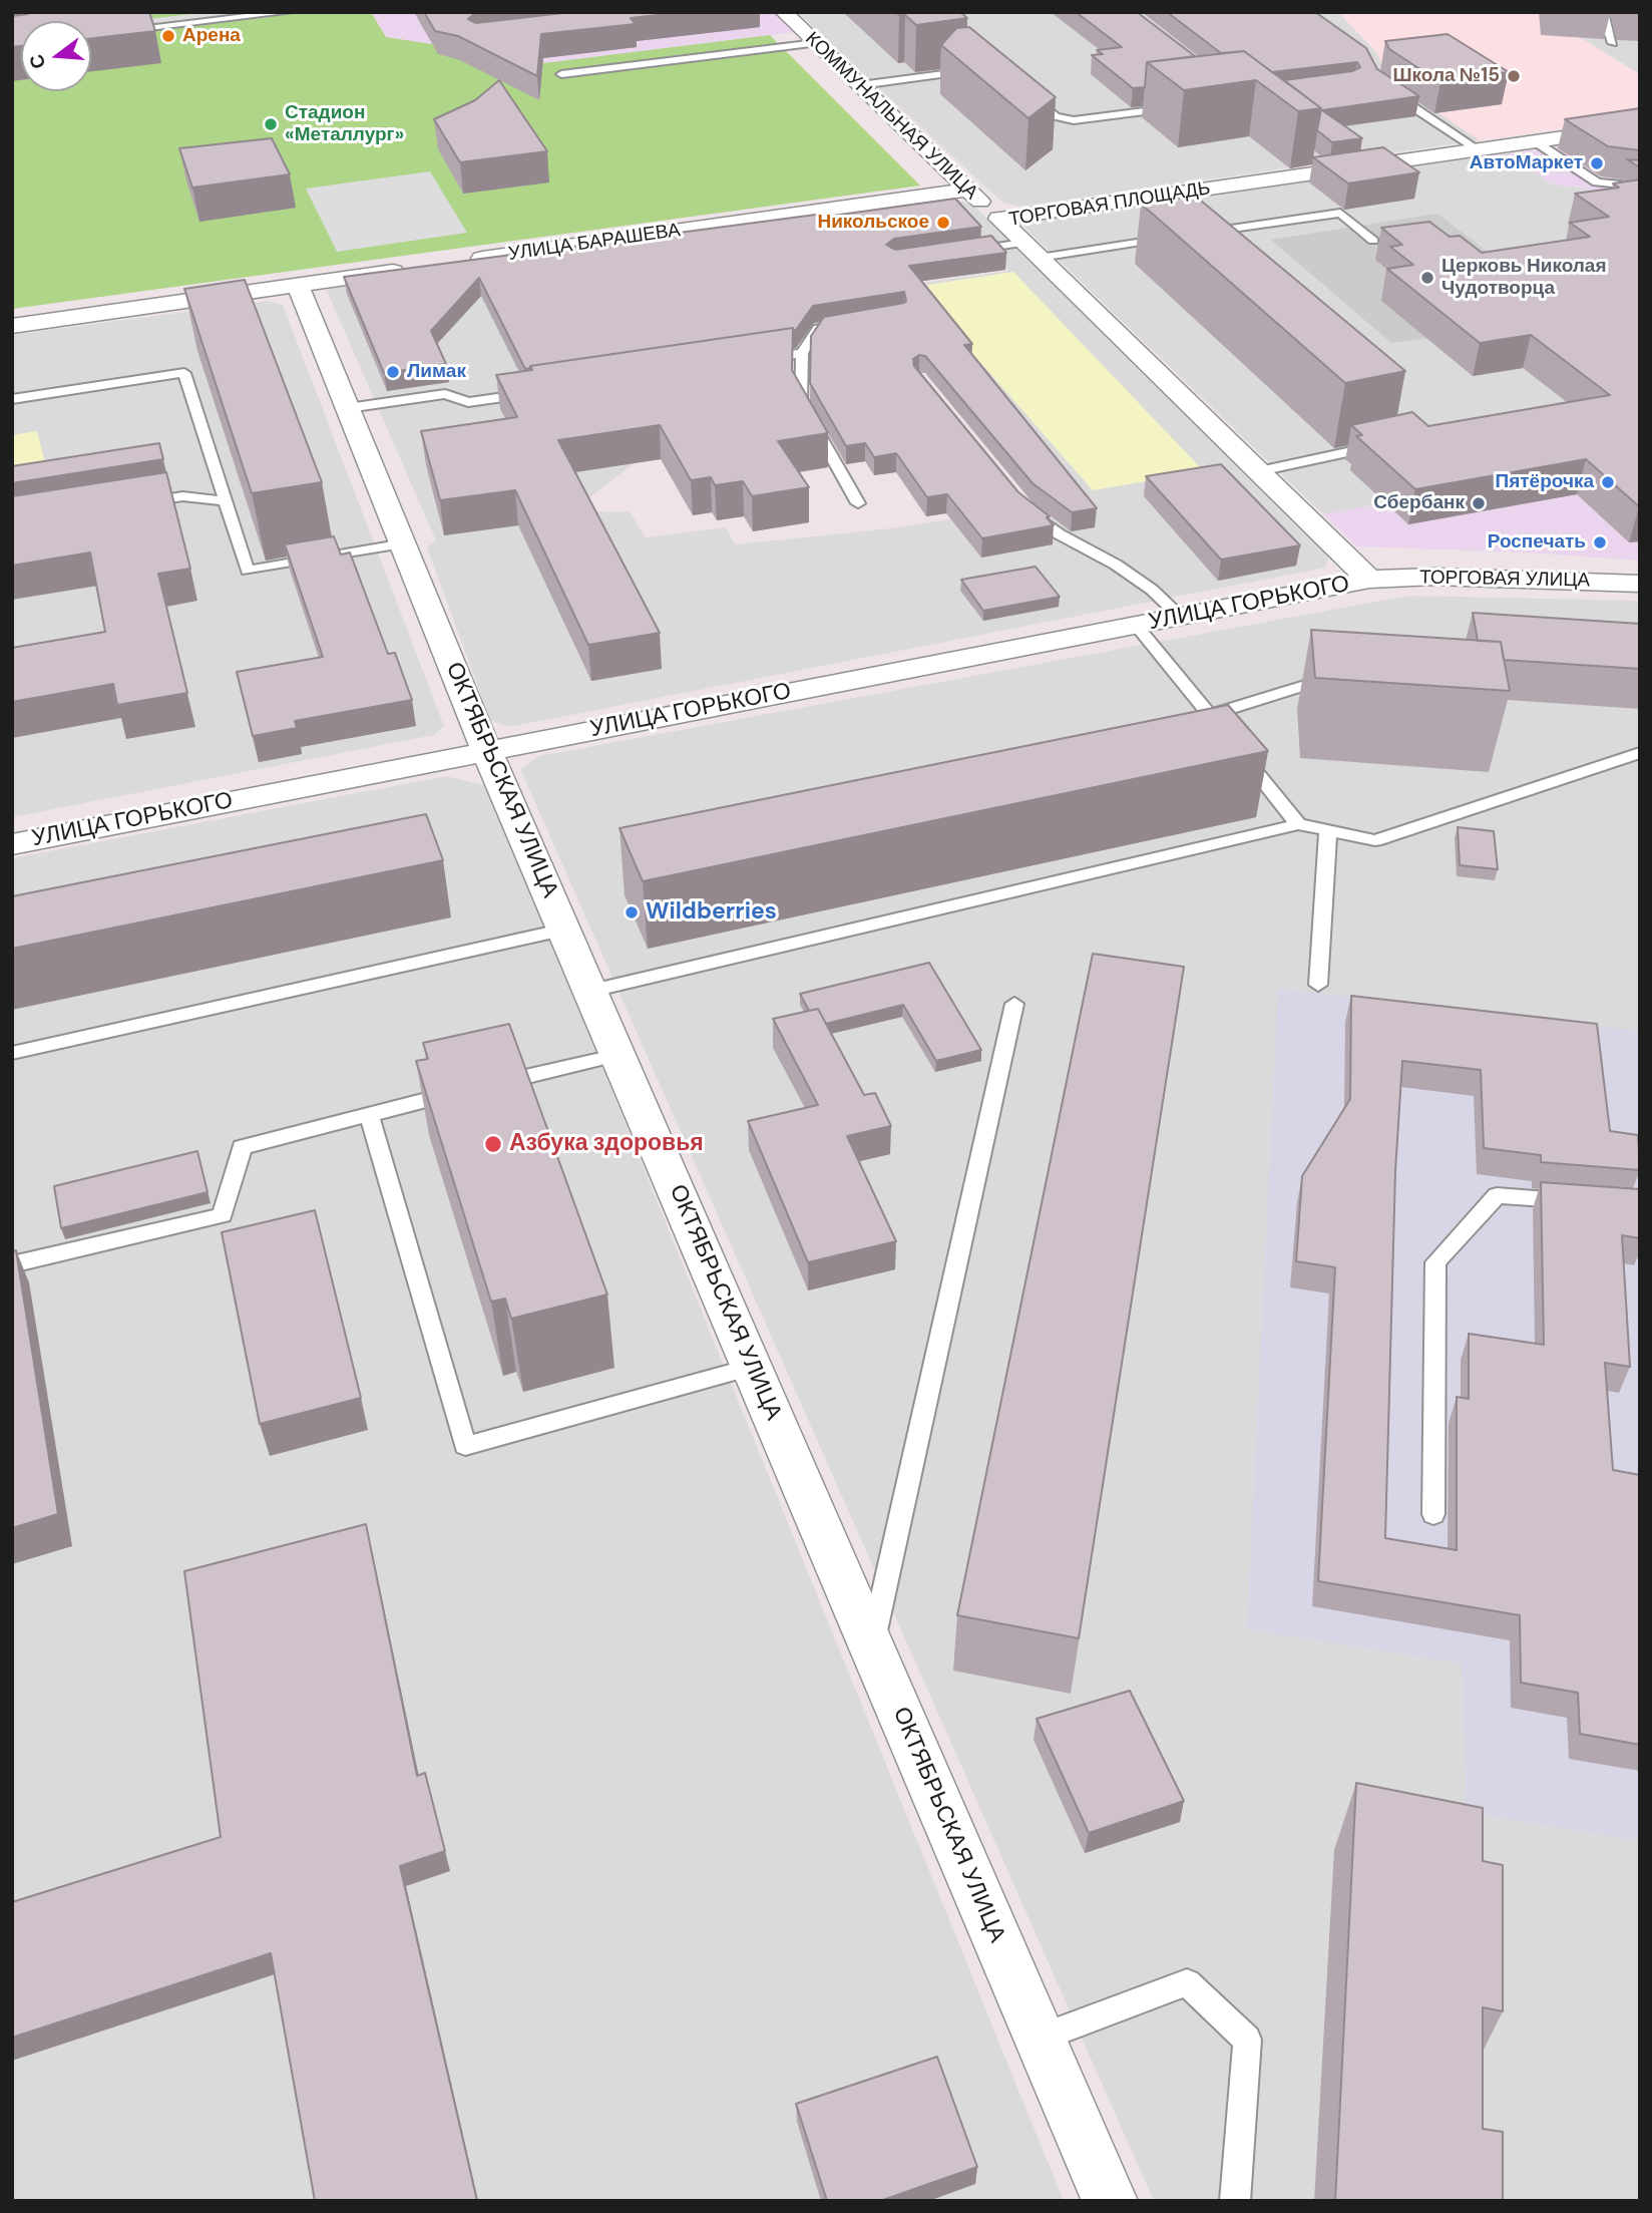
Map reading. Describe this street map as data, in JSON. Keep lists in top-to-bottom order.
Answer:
{
  "streets": {
    "street": [
      "КОММУНАЛЬНАЯ УЛИЦА",
      "ТОРГОВАЯ ПЛОЩАДЬ",
      "УЛИЦА БАРАШЕВА",
      "ТОРГОВАЯ УЛИЦА",
      "УЛИЦА ГОРЬКОГО",
      "ОКТЯБРЬСКАЯ УЛИЦА"
    ]
  },
  "crossings": [
    ["КОММУНАЛЬНАЯ УЛИЦА", "ТОРГОВАЯ ПЛОЩАДЬ"],
    ["КОММУНАЛЬНАЯ УЛИЦА", "УЛИЦА БАРАШЕВА"],
    ["ТОРГОВАЯ ПЛОЩАДЬ", "ТОРГОВАЯ УЛИЦА"],
    ["ТОРГОВАЯ ПЛОЩАДЬ", "УЛИЦА ГОРЬКОГО"],
    ["ТОРГОВАЯ УЛИЦА", "УЛИЦА ГОРЬКОГО"],
    ["УЛИЦА ГОРЬКОГО", "ОКТЯБРЬСКАЯ УЛИЦА"]
  ],
  "places": [
    "Арена",
    "Школа №15",
    "Стадион «Металлург»",
    "АвтоМаркет",
    "Никольское",
    "Церковь Николая Чудотворца",
    "Лимак",
    "Пятёрочка",
    "Сбербанк",
    "Роспечать",
    "Wildberries",
    "Азбука здоровья"
  ],
  "north": "left"
}
